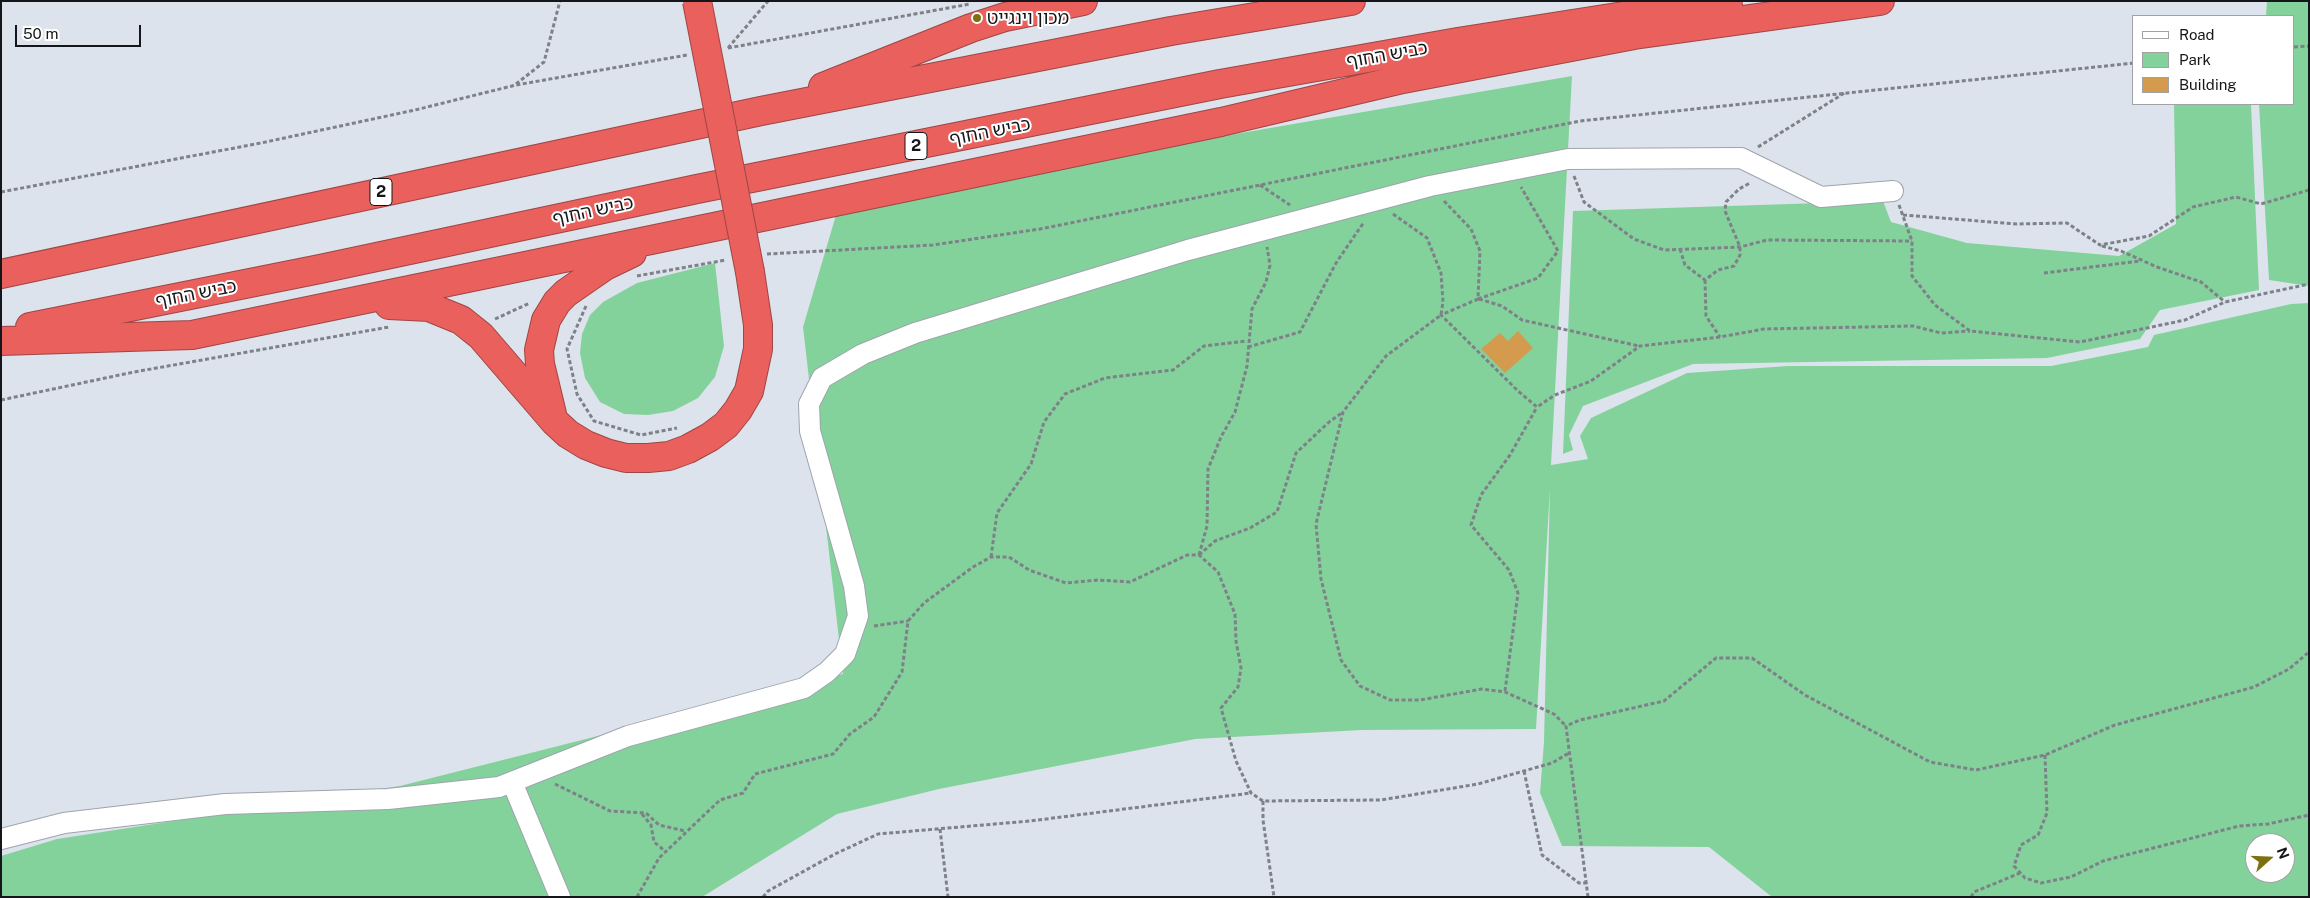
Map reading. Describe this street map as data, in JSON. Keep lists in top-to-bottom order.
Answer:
{
  "streets": {
    "highway": ["כביש החוף", "2"]
  },
  "places": ["מכון וינגייט"],
  "legend": ["Road", "Park", "Building"],
  "scale_bar": "50 m",
  "north": "right"
}
